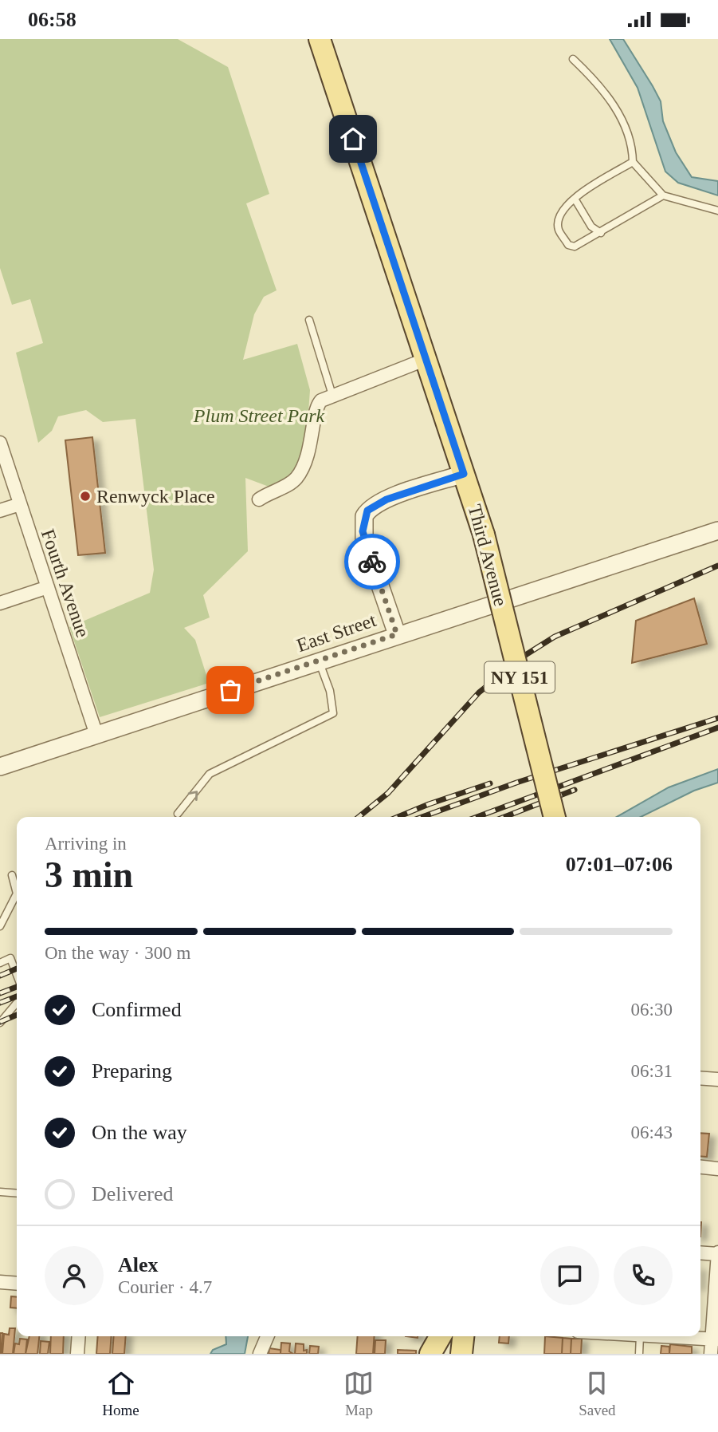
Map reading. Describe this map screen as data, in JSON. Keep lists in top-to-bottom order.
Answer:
{
  "streets": {
    "main road": ["Third Avenue", "NY 151"],
    "street": ["Fourth Avenue", "East Street"]
  },
  "crossings": [
    ["Fourth Avenue", "East Street"]
  ],
  "parks": ["Plum Street Park"],
  "places": ["Renwyck Place"],
  "page": {
    "status": "06:58",
    "heading": ["3 min", "Arriving in", "07:01–07:06"],
    "panel": ["Alex", "Courier · 4.7"],
    "bar": "On the way · 300 m",
    "list": [
      ["Confirmed", "06:30"],
      ["Preparing", "06:31"],
      ["On the way", "06:43"],
      "Delivered"
    ],
    "tabs": ["Home", "Map", "Saved"]
  }
}
